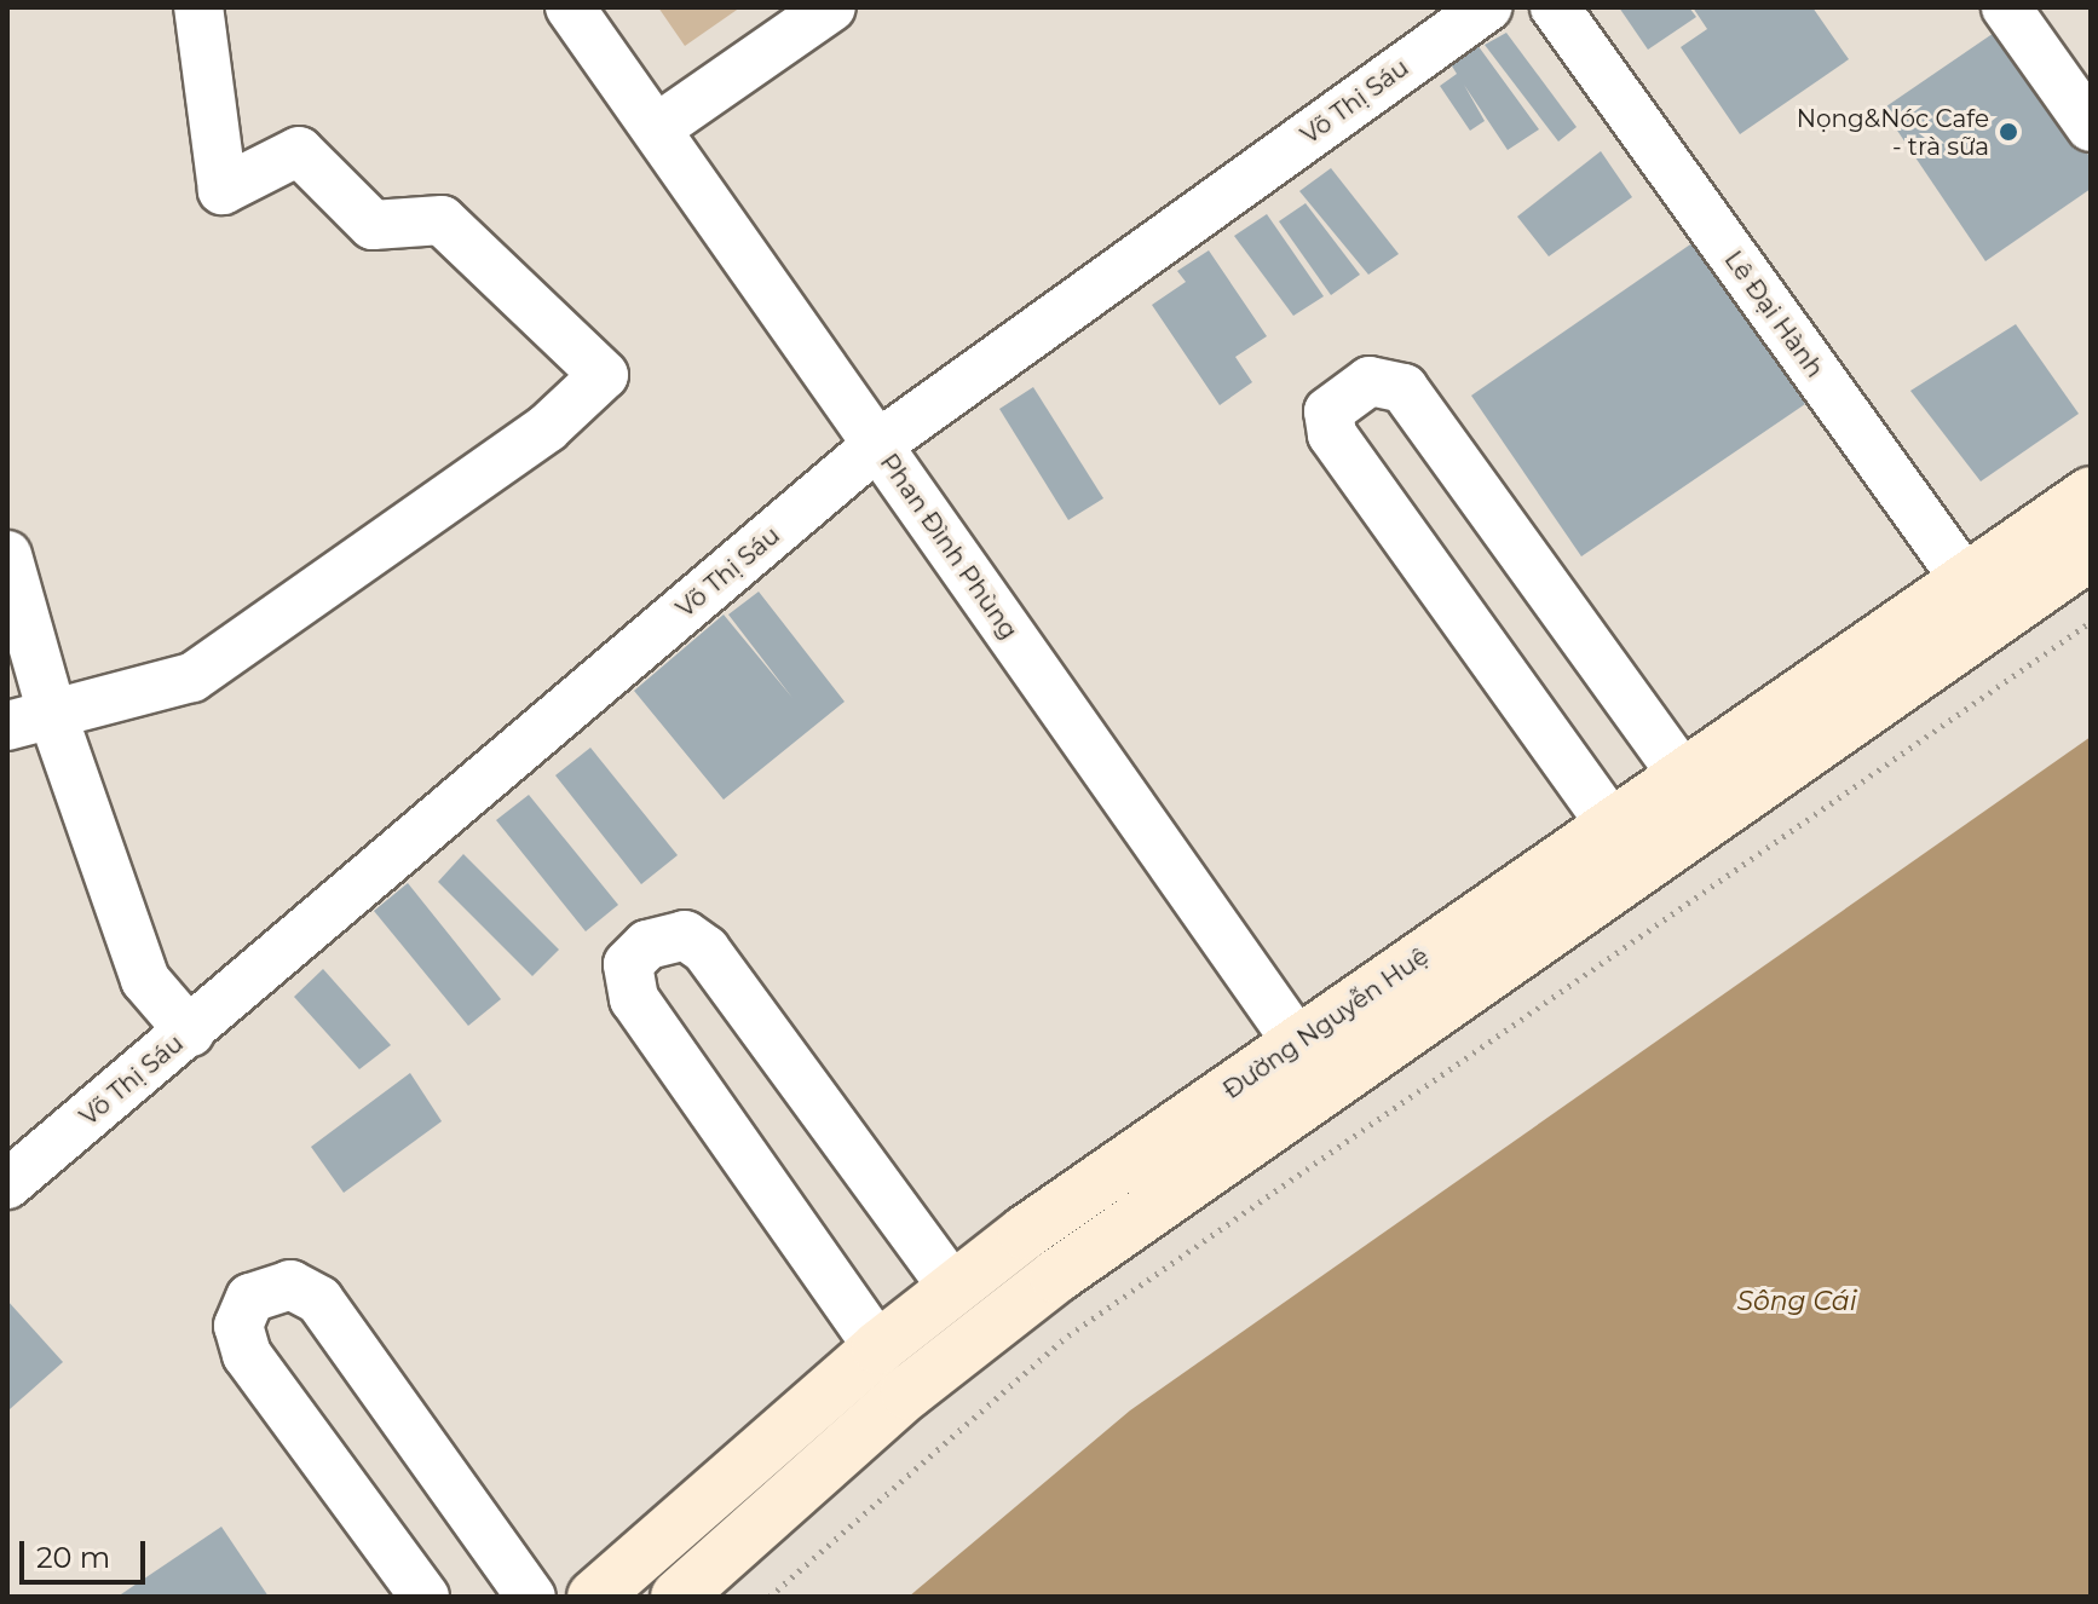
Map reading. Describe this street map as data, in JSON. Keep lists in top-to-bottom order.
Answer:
{
  "streets": {
    "main road": ["Đường Nguyễn Huệ"],
    "street": ["Võ Thị Sáu", "Lê Đại Hành", "Phan Đình Phùng"]
  },
  "crossings": [
    ["Võ Thị Sáu", "Phan Đình Phùng"],
    ["Lê Đại Hành", "Đường Nguyễn Huệ"],
    ["Phan Đình Phùng", "Đường Nguyễn Huệ"]
  ],
  "water": ["Sông Cái"],
  "places": ["Nọng&Nóc Cafe - trà sữa"],
  "scale_bar": "20 m"
}
